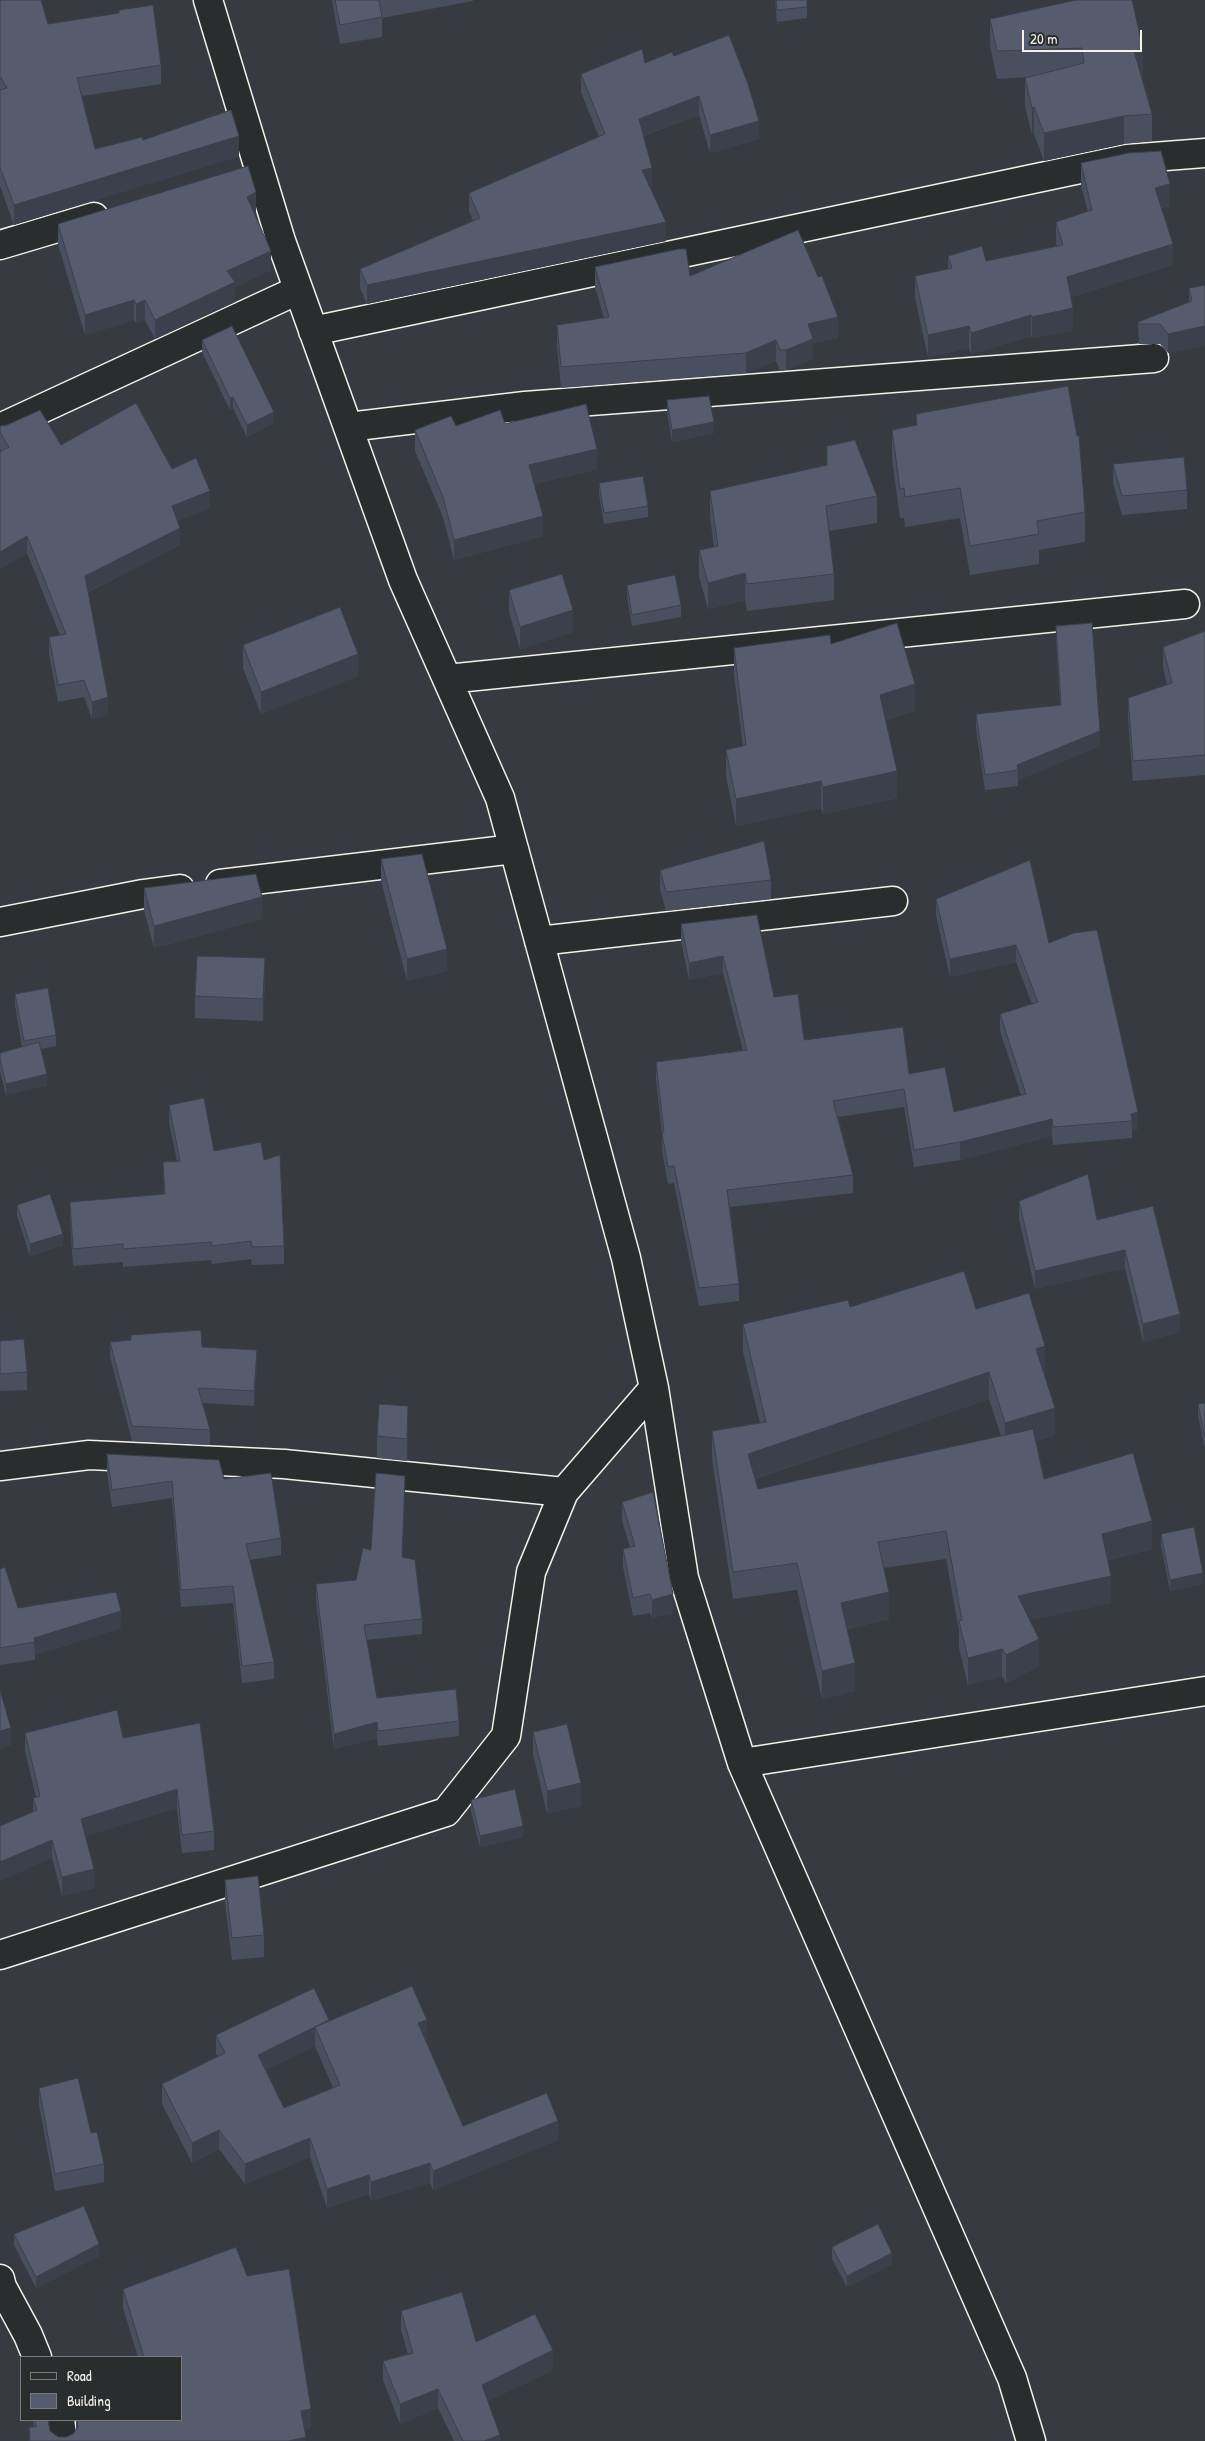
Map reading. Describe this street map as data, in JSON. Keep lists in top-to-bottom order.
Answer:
{
  "legend": ["Road", "Building"],
  "scale_bar": "20 m"
}
